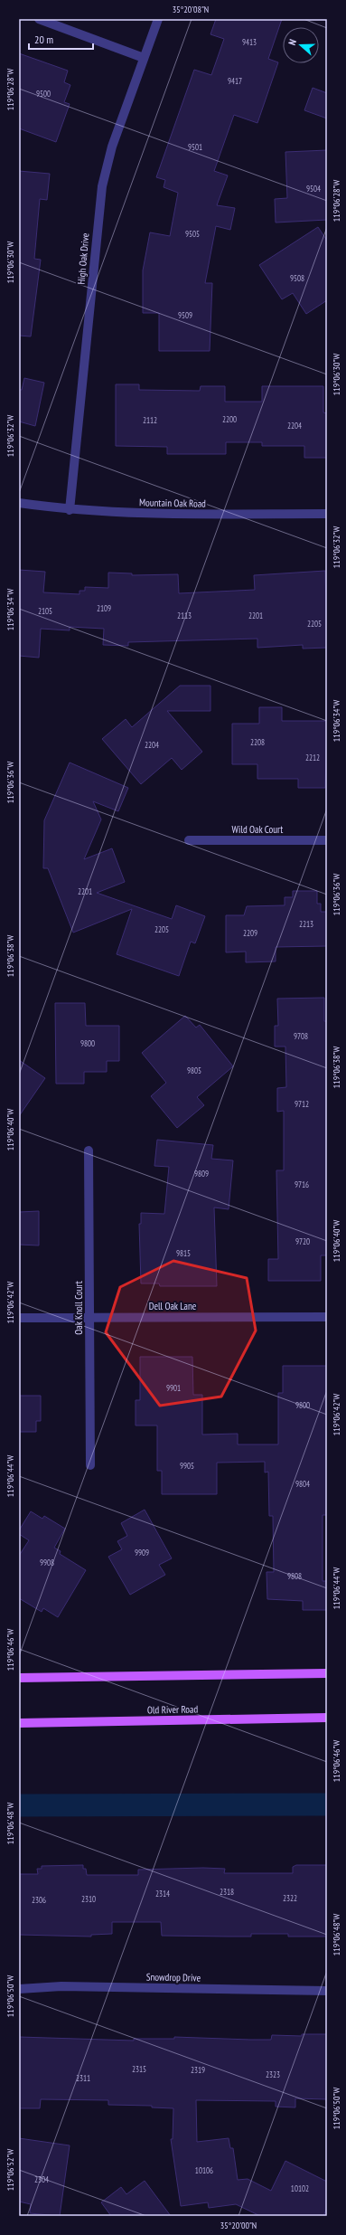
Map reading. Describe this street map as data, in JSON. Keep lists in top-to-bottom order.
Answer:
{
  "streets": {
    "main road": ["Old River Road"],
    "street": [
      "High Oak Drive",
      "Mountain Oak Road",
      "Wild Oak Court",
      "Dell Oak Lane",
      "Oak Knoll Court",
      "Snowdrop Drive"
    ]
  },
  "crossings": [
    ["High Oak Drive", "Mountain Oak Road"],
    ["Dell Oak Lane", "Oak Knoll Court"]
  ],
  "house_numbers": [
    "9413",
    "9417",
    "9500",
    "9501",
    "9504",
    "9505",
    "9508",
    "9509",
    "2200",
    "2112",
    "2204",
    "2109",
    "2105",
    "2113",
    "2201",
    "2205",
    "2208",
    "2204",
    "2212",
    "2201",
    "2213",
    "2205",
    "2209",
    "9708",
    "9800",
    "9805",
    "9712",
    "9809",
    "9716",
    "9720",
    "9815",
    "9901",
    "9800",
    "9905",
    "9804",
    "9909",
    "9908",
    "9808",
    "2318",
    "2314",
    "2322",
    "2310",
    "2306",
    "2315",
    "2319",
    "2323",
    "2311",
    "10106",
    "2304",
    "10102"
  ],
  "scale_bar": "20 m",
  "north": "left",
  "coordinates": [
    "35°20'08\"N",
    "119°06'28\"W",
    "119°06'30\"W",
    "119°06'32\"W",
    "119°06'34\"W",
    "119°06'36\"W",
    "119°06'38\"W",
    "119°06'40\"W",
    "119°06'42\"W",
    "119°06'44\"W",
    "119°06'46\"W",
    "119°06'48\"W",
    "119°06'50\"W",
    "119°06'52\"W",
    "35°20'00\"N"
  ]
}
